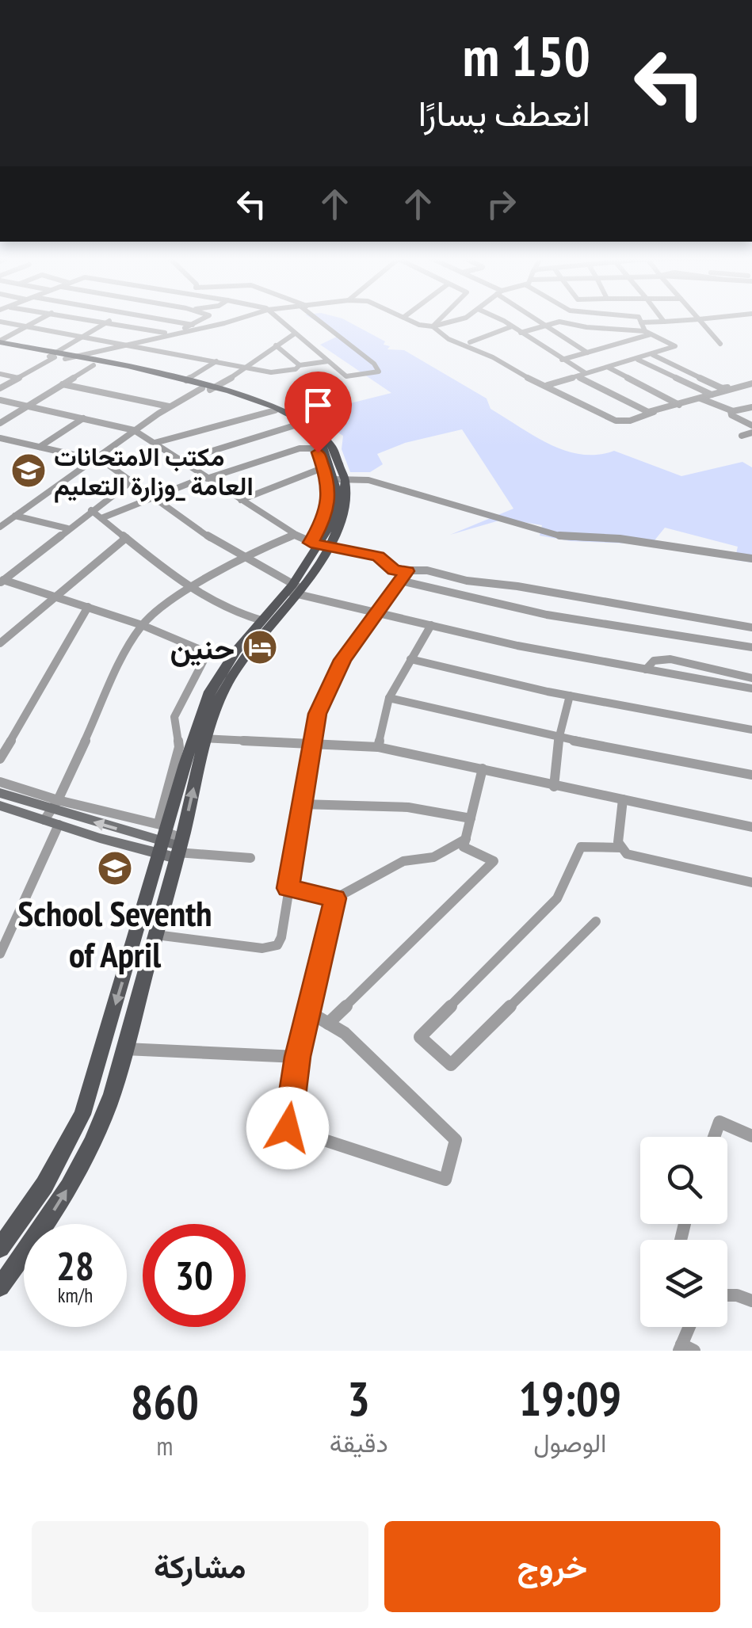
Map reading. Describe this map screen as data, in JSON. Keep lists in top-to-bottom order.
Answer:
{
  "places": {
    "school or university": ["مكتب الامتحانات العامة _وزارة التعليم", "School Seventh of April"],
    "hotel": ["حنين"]
  },
  "page": {
    "turn": ["150 m", "انعطف يسارًا"],
    "speed": "28 km/h",
    "limit": "30",
    "eta": [
      "19:09",
      "الوصول",
      "3",
      "دقيقة",
      "860",
      "m"
    ],
    "buttons": ["خروج", "مشاركة"]
  }
}
